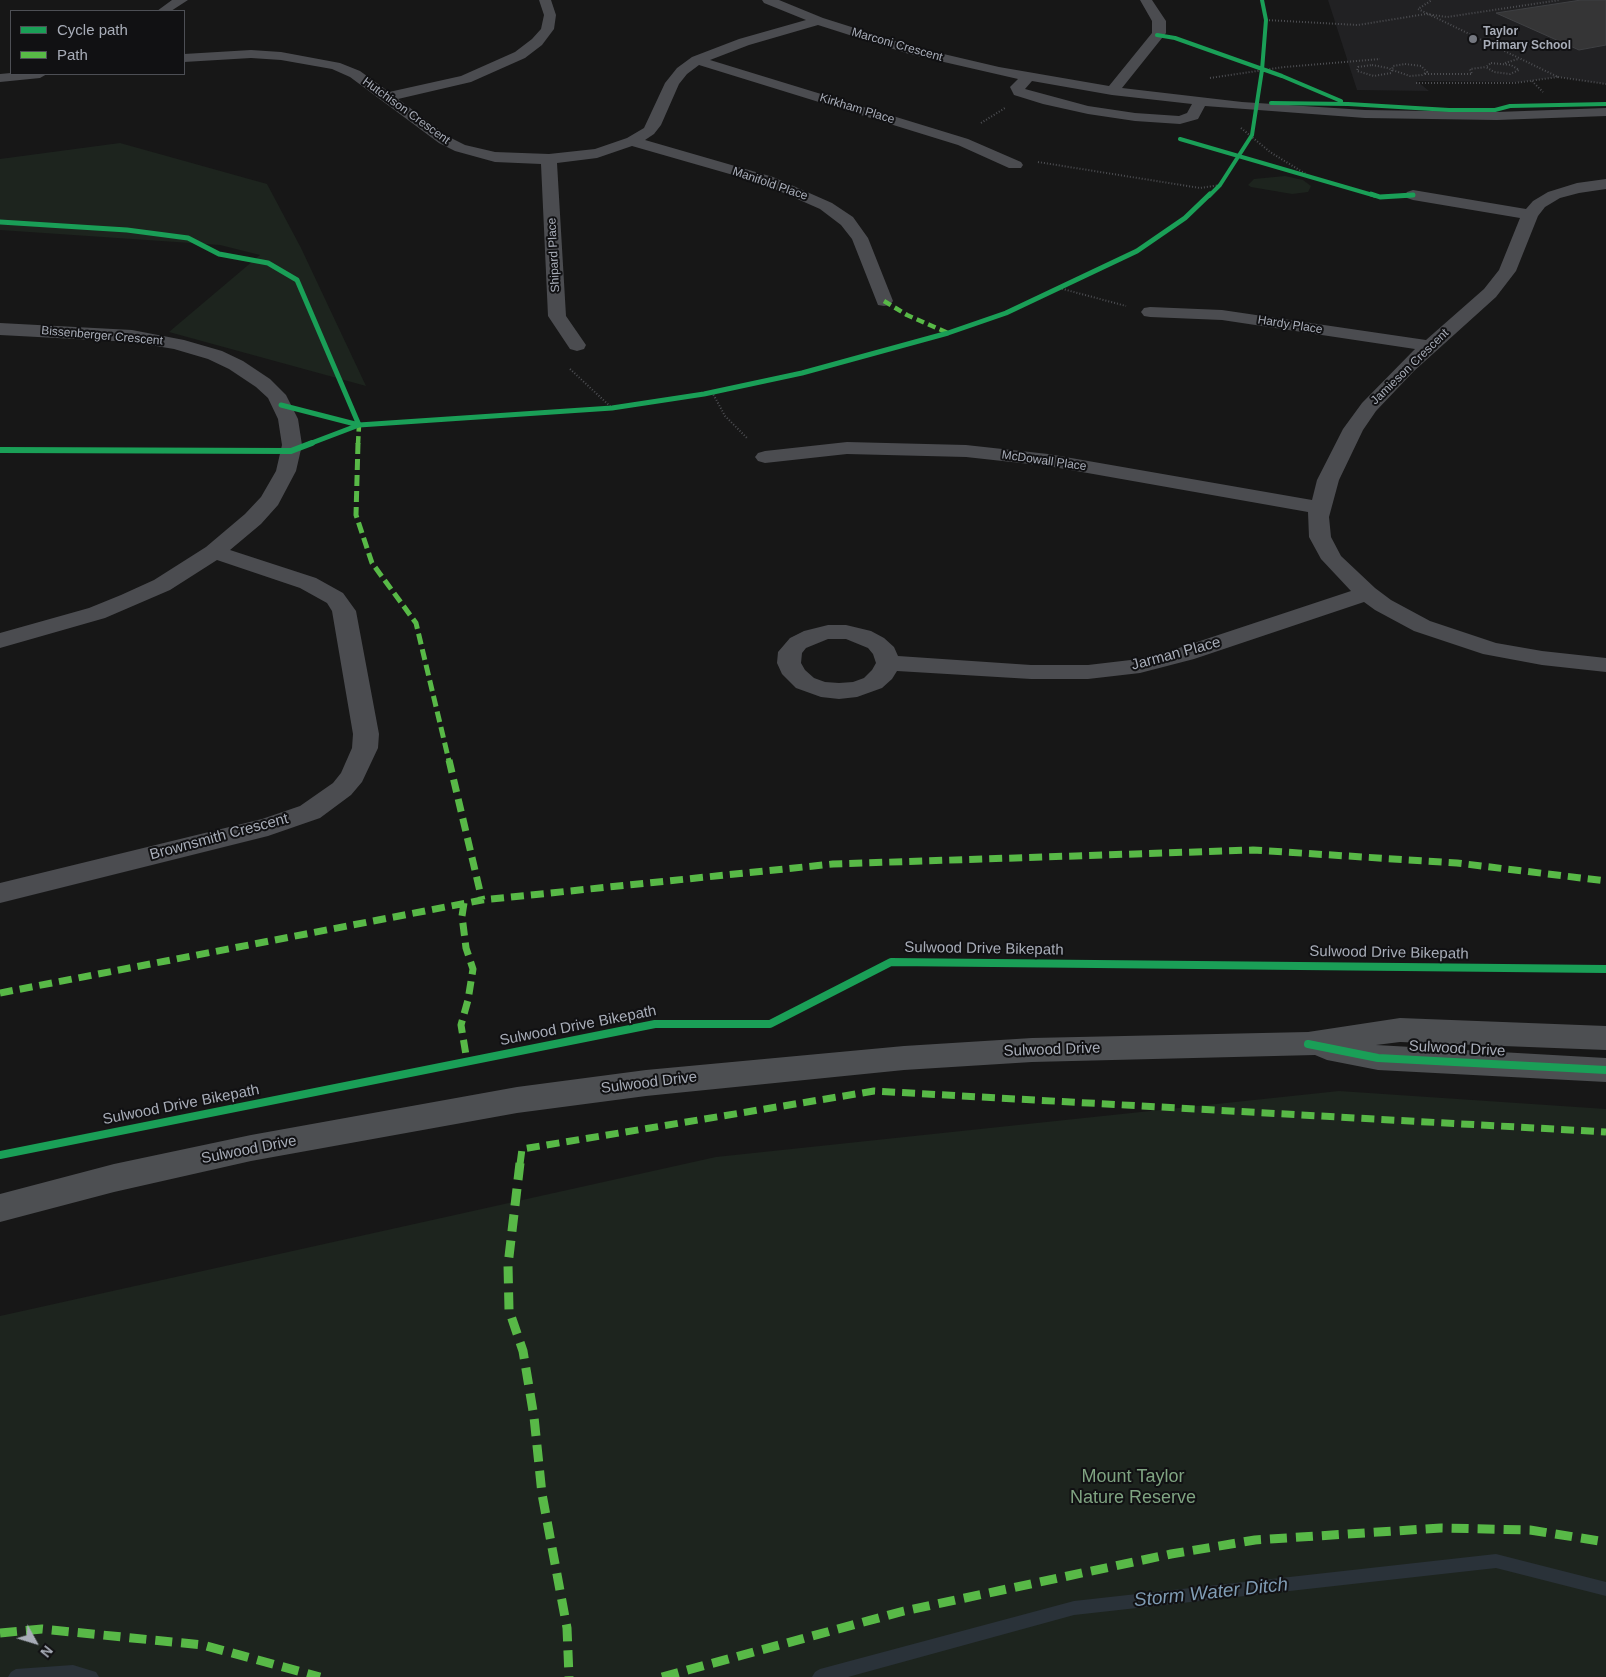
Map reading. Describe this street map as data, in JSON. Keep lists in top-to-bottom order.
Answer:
{
  "streets": {
    "main road": ["Sulwood Drive"],
    "street": [
      "Marconi Crescent",
      "Kirkham Place",
      "Hutchison Crescent",
      "Manifold Place",
      "Shipard Place",
      "Hardy Place",
      "Bissenberger Crescent",
      "Jamieson Crescent",
      "McDowall Place",
      "Jarman Place",
      "Brownsmith Crescent"
    ],
    "cycle path": ["Sulwood Drive Bikepath"]
  },
  "crossings": [
    ["Marconi Crescent", "Hutchison Crescent"],
    ["Kirkham Place", "Hutchison Crescent"],
    ["Hutchison Crescent", "Manifold Place"],
    ["Hutchison Crescent", "Shipard Place"],
    ["Hardy Place", "Jamieson Crescent"],
    ["Bissenberger Crescent", "Brownsmith Crescent"],
    ["Jamieson Crescent", "McDowall Place"],
    ["Jamieson Crescent", "Jarman Place"]
  ],
  "water": ["Storm Water Ditch"],
  "parks": ["Mount Taylor Nature Reserve"],
  "places": ["Taylor Primary School"],
  "legend": ["Cycle path", "Path"],
  "north": "bottom right"
}
